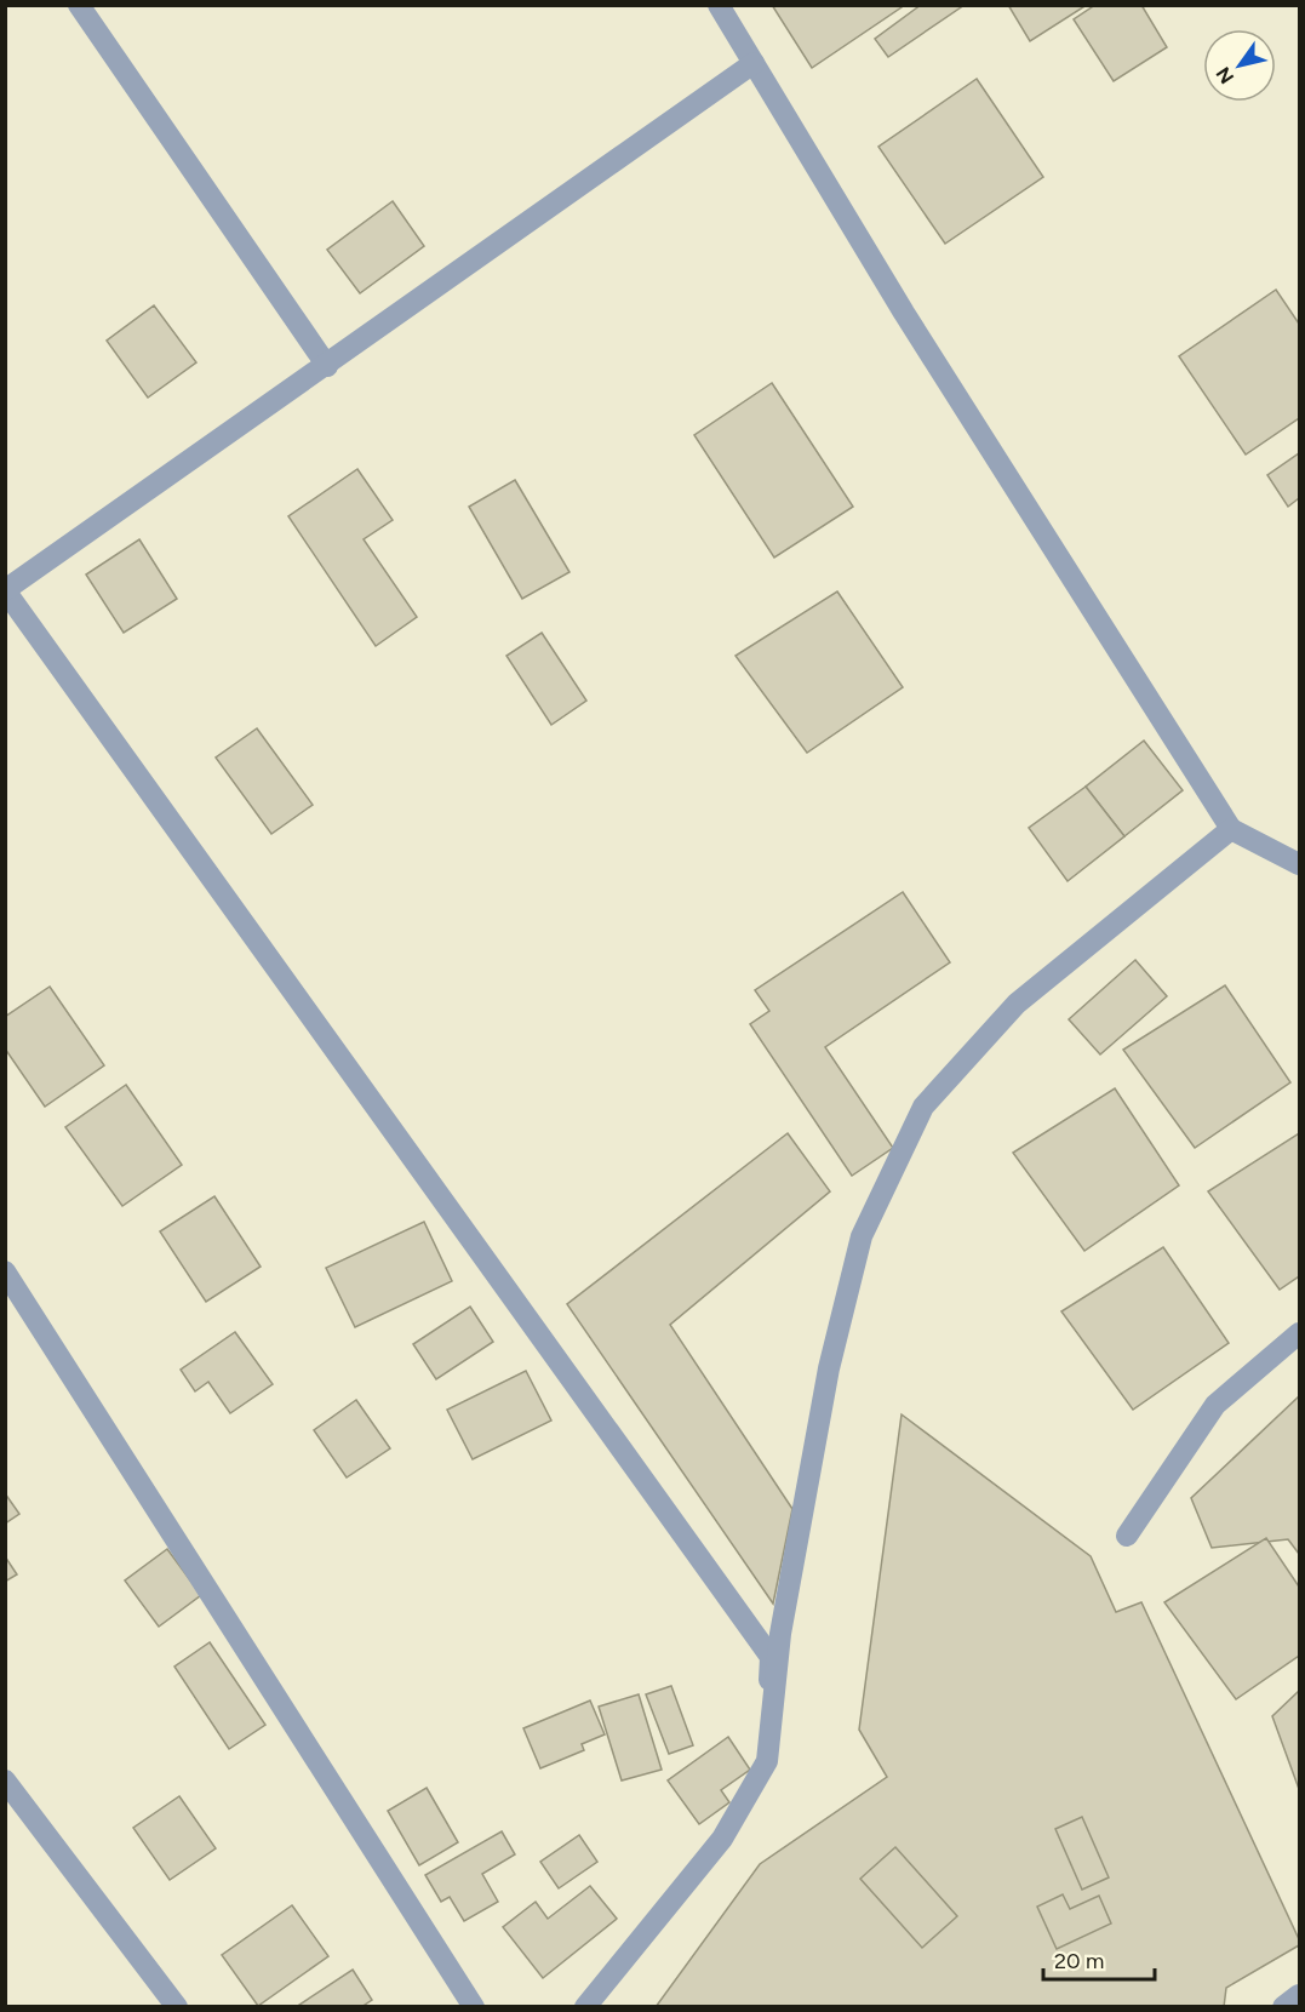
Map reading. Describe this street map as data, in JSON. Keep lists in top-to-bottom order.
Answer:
{
  "scale_bar": "20 m",
  "north": "bottom left"
}
